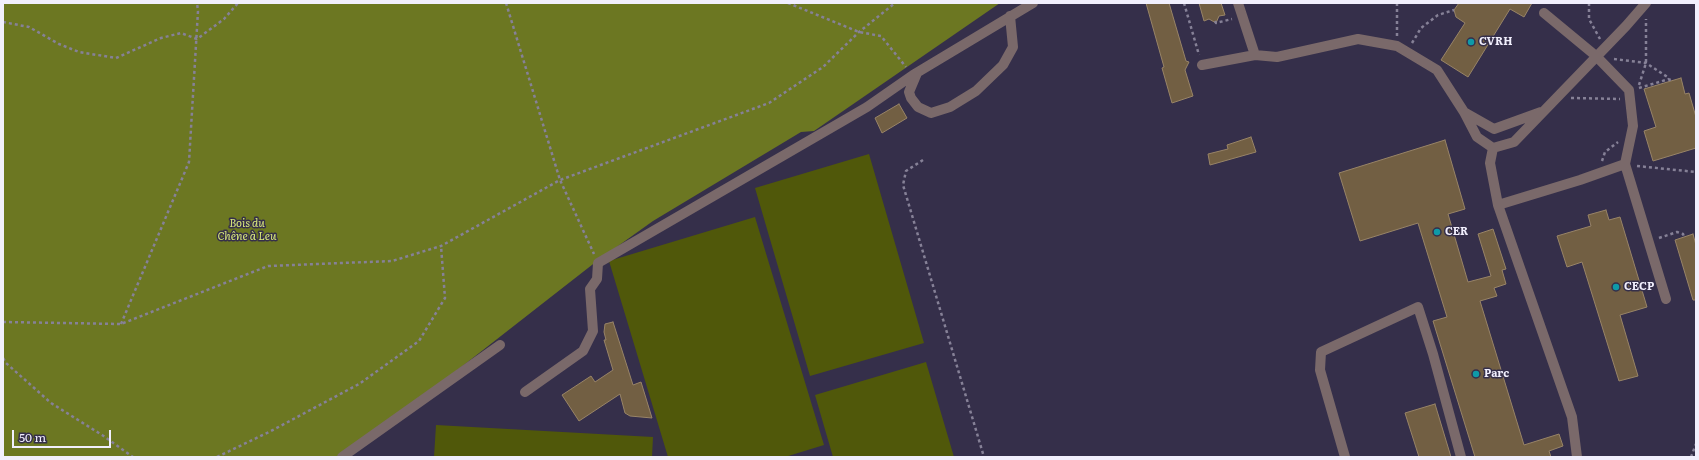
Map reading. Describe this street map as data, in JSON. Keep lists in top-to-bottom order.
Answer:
{
  "parks": ["Bois du Chêne à Leu"],
  "places": [
    "CVRH",
    "CER",
    "CECP",
    "Parc"
  ],
  "scale_bar": "50 m"
}
